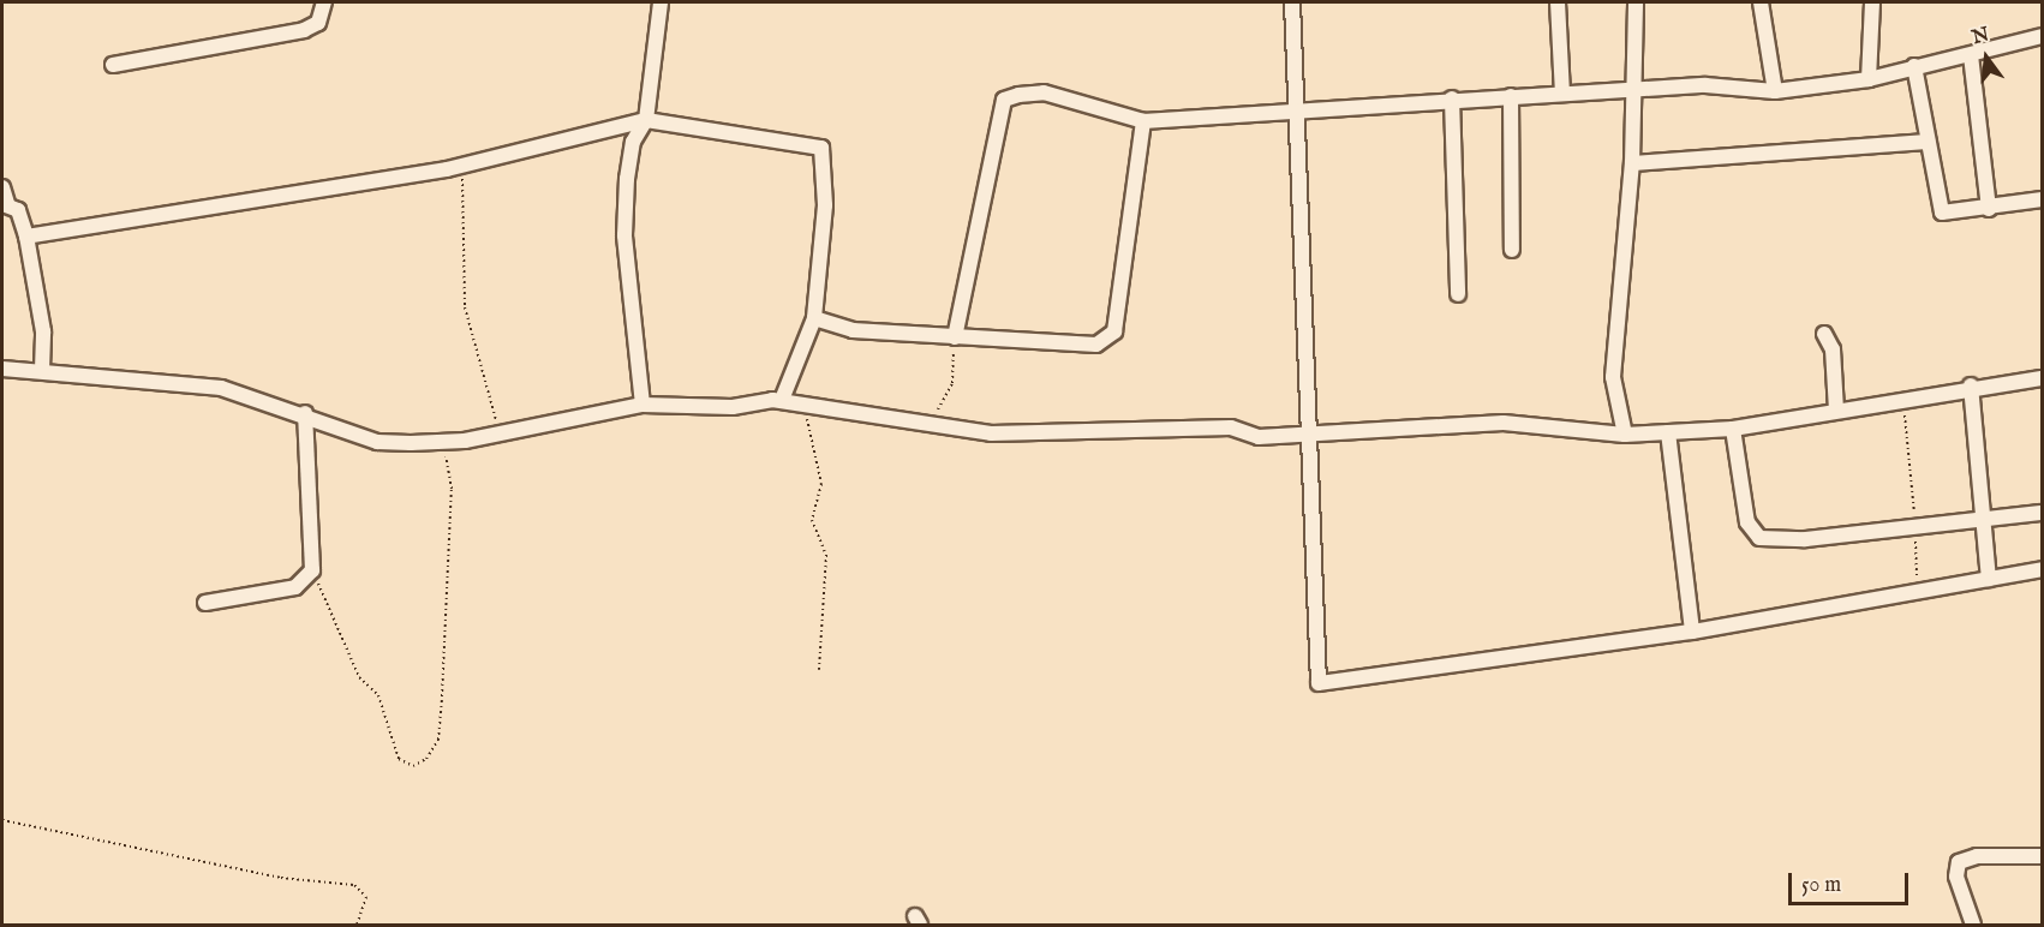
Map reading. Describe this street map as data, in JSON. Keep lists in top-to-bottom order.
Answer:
{
  "scale_bar": "50 m",
  "north": "top"
}
